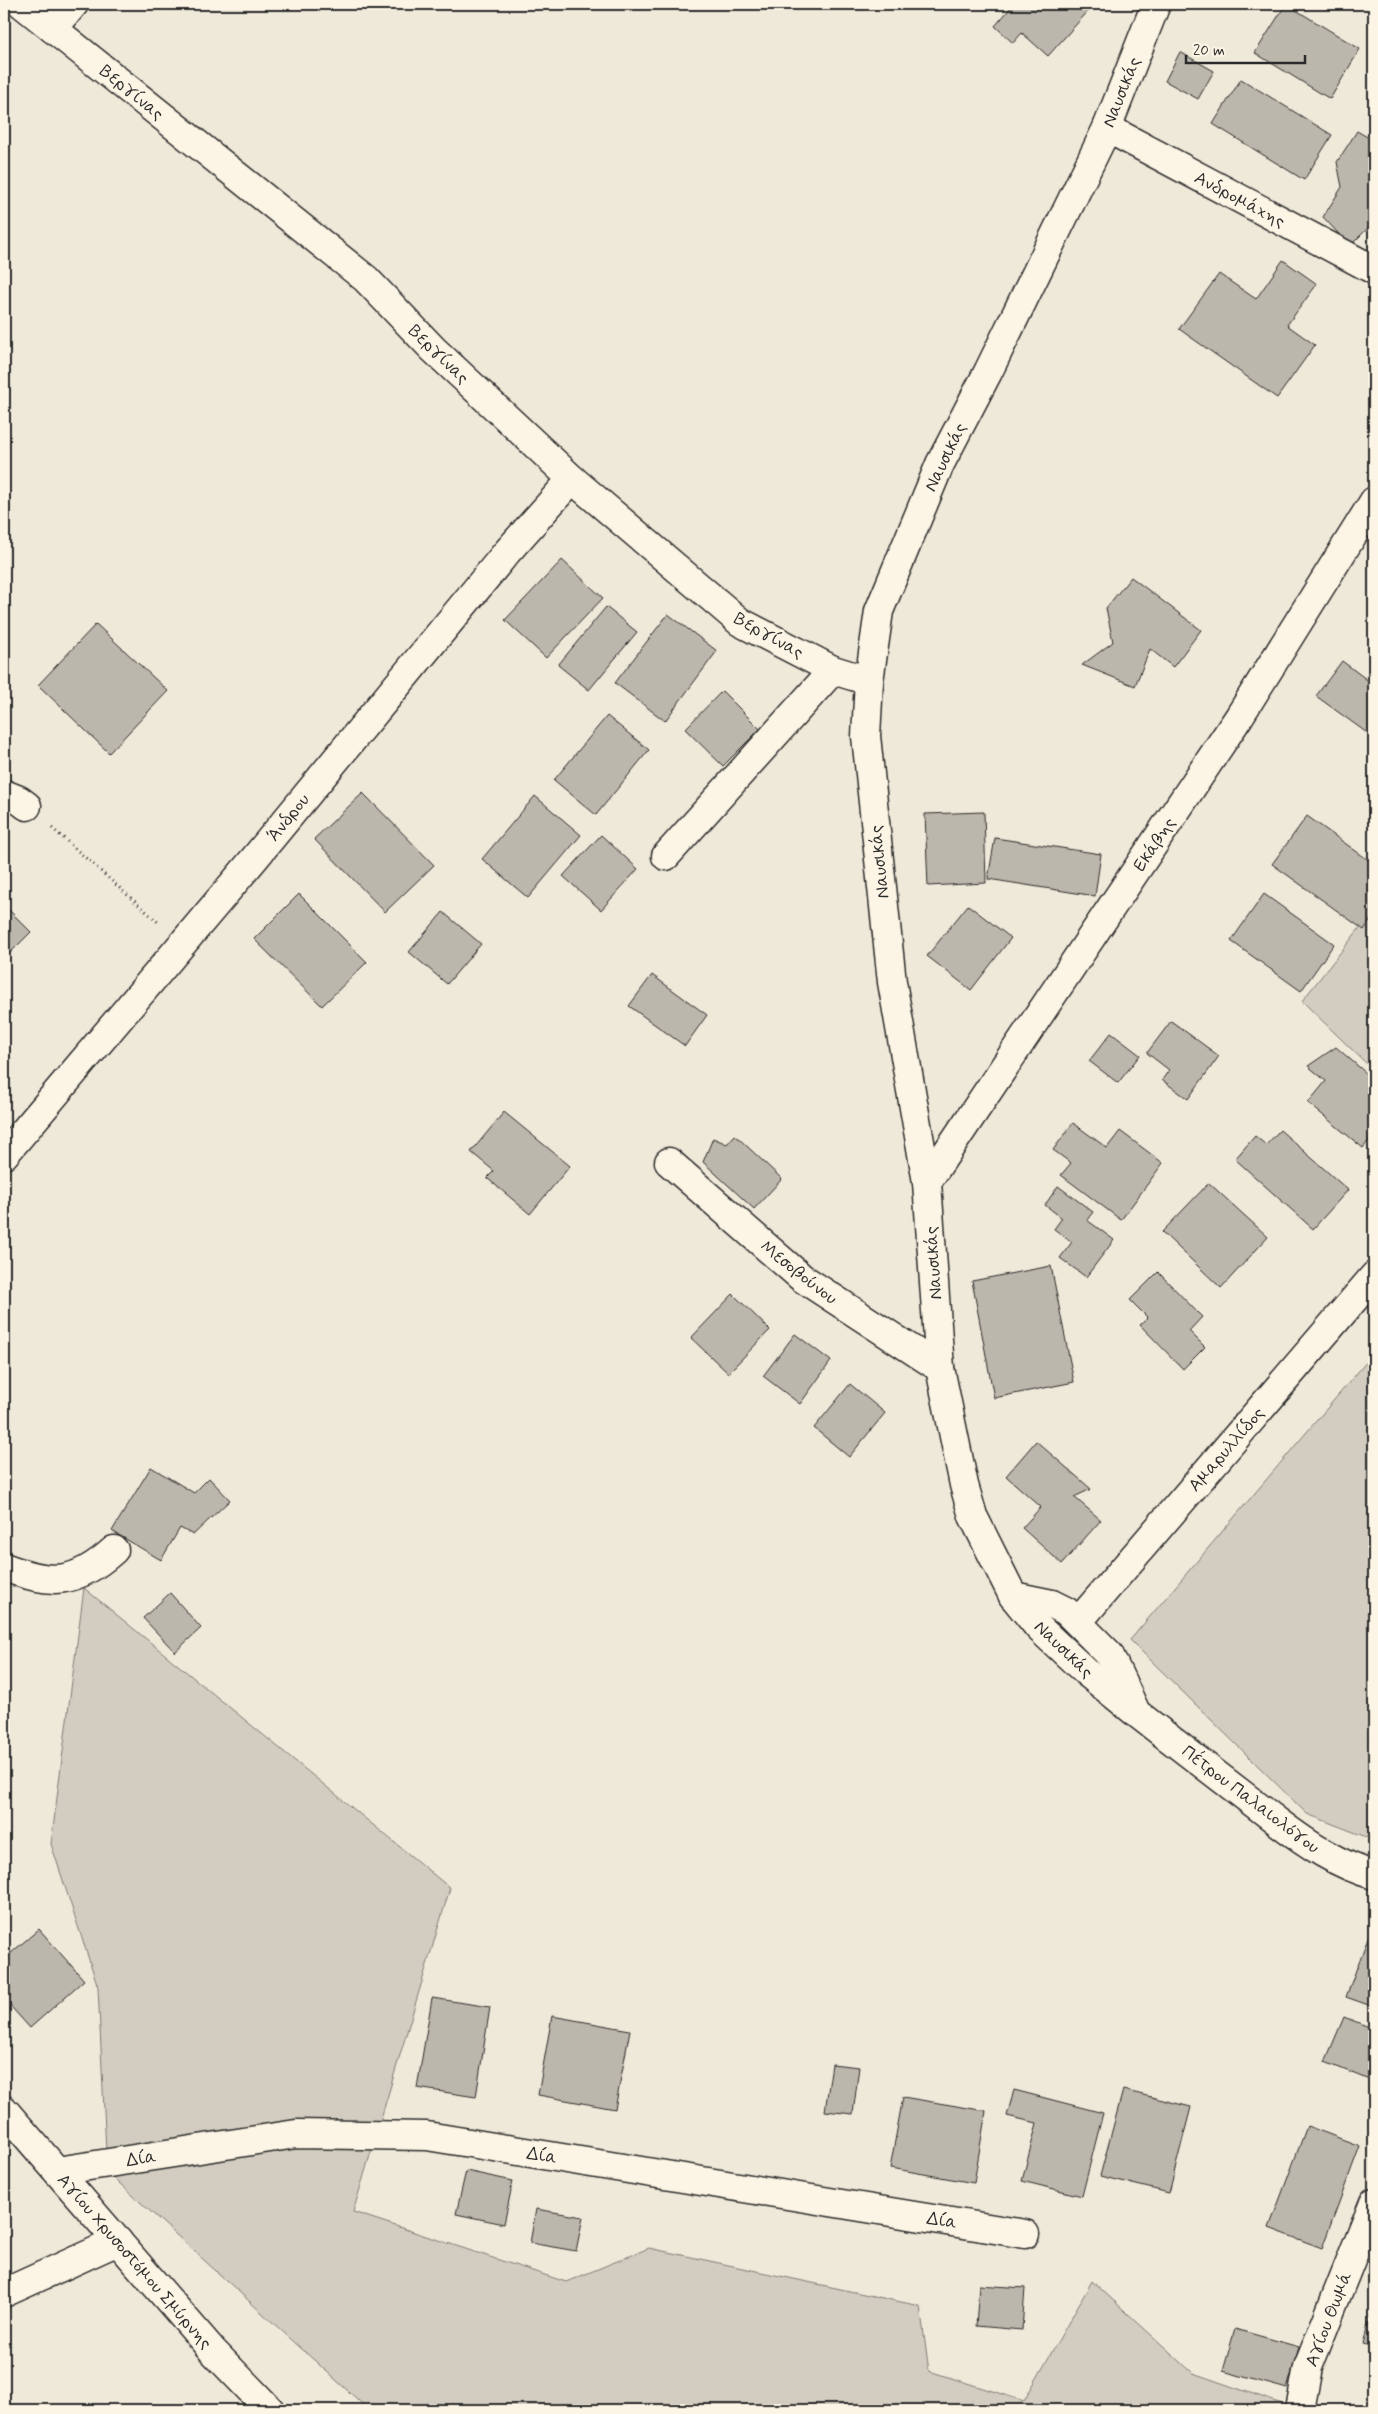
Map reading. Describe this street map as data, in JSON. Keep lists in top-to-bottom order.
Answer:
{
  "streets": {
    "street": [
      "Βεργίνας",
      "Ναυσικάς",
      "Ανδρομάχης",
      "Άνδρου",
      "Εκάβης",
      "Μεσοβούνου",
      "Αμαρυλλίδος",
      "Πέτρου Παλαιολόγου",
      "Δία",
      "Αγίου Χρυσοστόμου Σμύρνης",
      "Αγίου Θωμά"
    ]
  },
  "crossings": [
    ["Βεργίνας", "Ναυσικάς"],
    ["Βεργίνας", "Άνδρου"],
    ["Ναυσικάς", "Ανδρομάχης"],
    ["Ναυσικάς", "Εκάβης"],
    ["Ναυσικάς", "Μεσοβούνου"],
    ["Ναυσικάς", "Πέτρου Παλαιολόγου"],
    ["Δία", "Αγίου Χρυσοστόμου Σμύρνης"]
  ],
  "scale_bar": "20 m"
}
